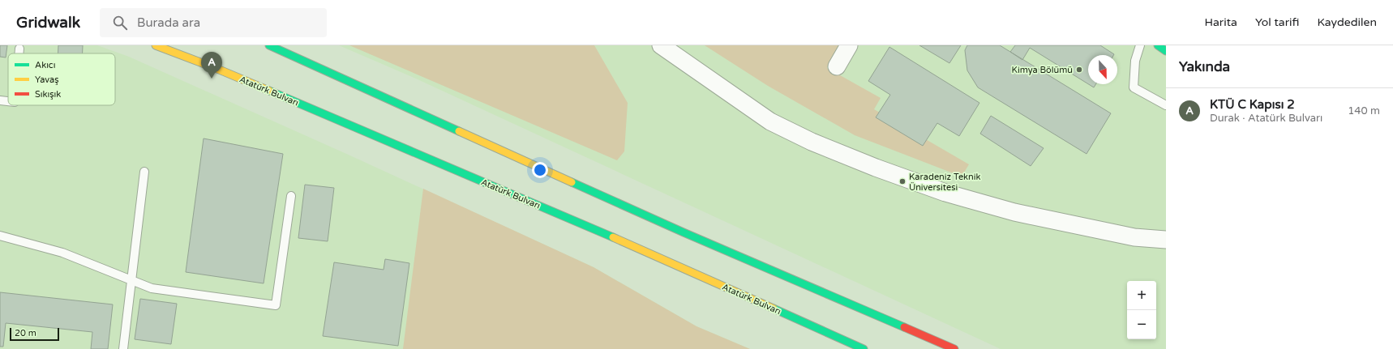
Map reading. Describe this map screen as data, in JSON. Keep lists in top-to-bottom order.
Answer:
{
  "streets": {
    "main road": ["Atatürk Bulvarı"]
  },
  "places": ["Kimya Bölümü", "Karadeniz Teknik Üniversitesi"],
  "legend": ["Akıcı", "Yavaş", "Sıkışık"],
  "scale_bar": "20 m",
  "north": "bottom",
  "page": {
    "header": "Gridwalk",
    "search": "Burada ara",
    "nav": ["Harita", "Yol tarifi", "Kaydedilen"],
    "heading": "Yakında",
    "pins": "A",
    "list": [
      {
        "mark": "A",
        "name": "KTÜ C Kapısı 2",
        "note": "Durak · Atatürk Bulvarı",
        "value": "140 m"
      }
    ],
    "map_buttons": ["+", "−"],
    "scale": "20 m"
  }
}
